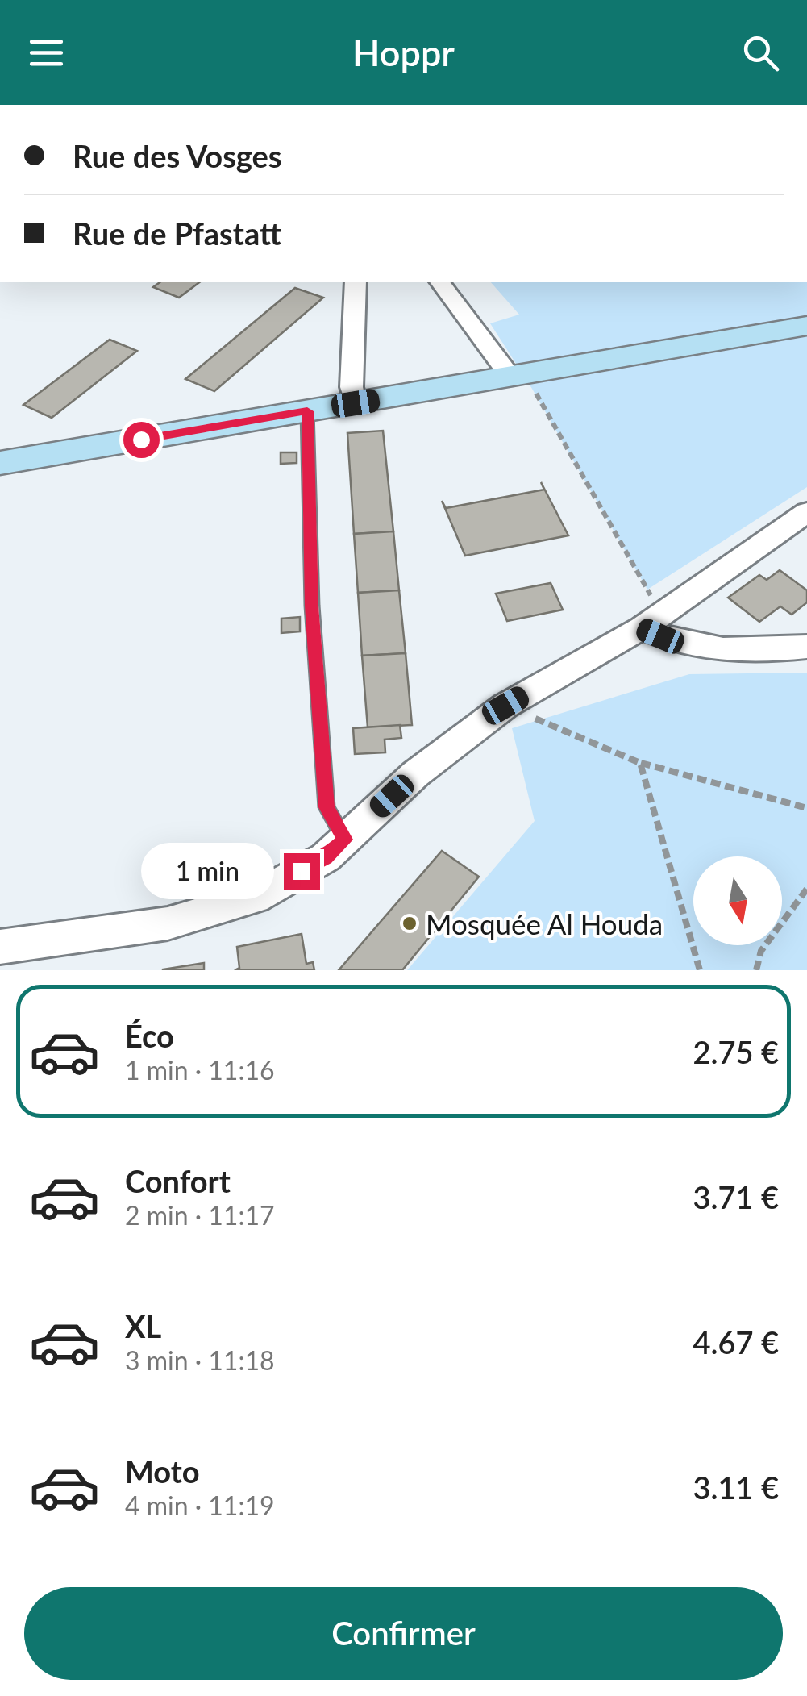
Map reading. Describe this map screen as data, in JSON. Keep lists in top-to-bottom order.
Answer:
{
  "places": ["Mosquée Al Houda"],
  "north": "bottom",
  "page": {
    "header": "Hoppr",
    "banner": ["Rue des Vosges", "Rue de Pfastatt"],
    "bubble": "1 min",
    "list": [
      {
        "name": "Éco",
        "note": "1 min · 11:16",
        "value": "2.75 €"
      },
      {
        "name": "Confort",
        "note": "2 min · 11:17",
        "value": "3.71 €"
      },
      {
        "name": "XL",
        "note": "3 min · 11:18",
        "value": "4.67 €"
      },
      {
        "name": "Moto",
        "note": "4 min · 11:19",
        "value": "3.11 €"
      }
    ],
    "buttons": "Confirmer"
  }
}
